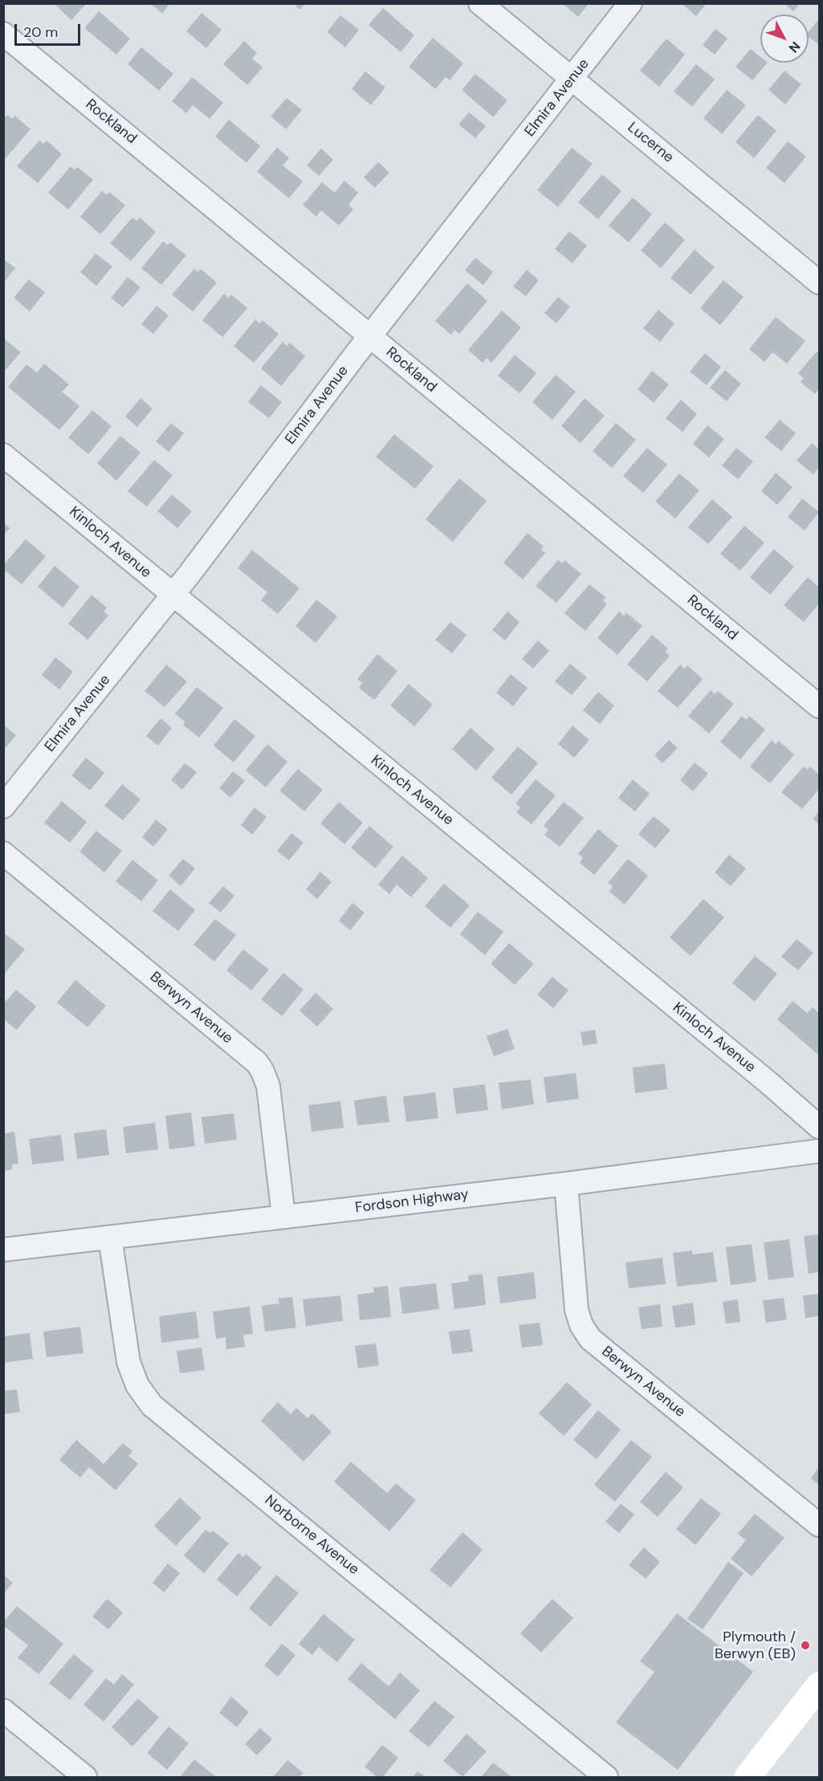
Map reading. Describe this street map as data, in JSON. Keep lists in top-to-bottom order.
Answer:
{
  "streets": {
    "street": [
      "Elmira Avenue",
      "Rockland",
      "Lucerne",
      "Kinloch Avenue",
      "Berwyn Avenue",
      "Fordson Highway",
      "Norborne Avenue"
    ]
  },
  "crossings": [
    ["Elmira Avenue", "Rockland"],
    ["Elmira Avenue", "Lucerne"],
    ["Elmira Avenue", "Kinloch Avenue"],
    ["Berwyn Avenue", "Fordson Highway"],
    ["Fordson Highway", "Norborne Avenue"]
  ],
  "places": ["Plymouth / Berwyn (EB)"],
  "scale_bar": "20 m",
  "north": "bottom right"
}
